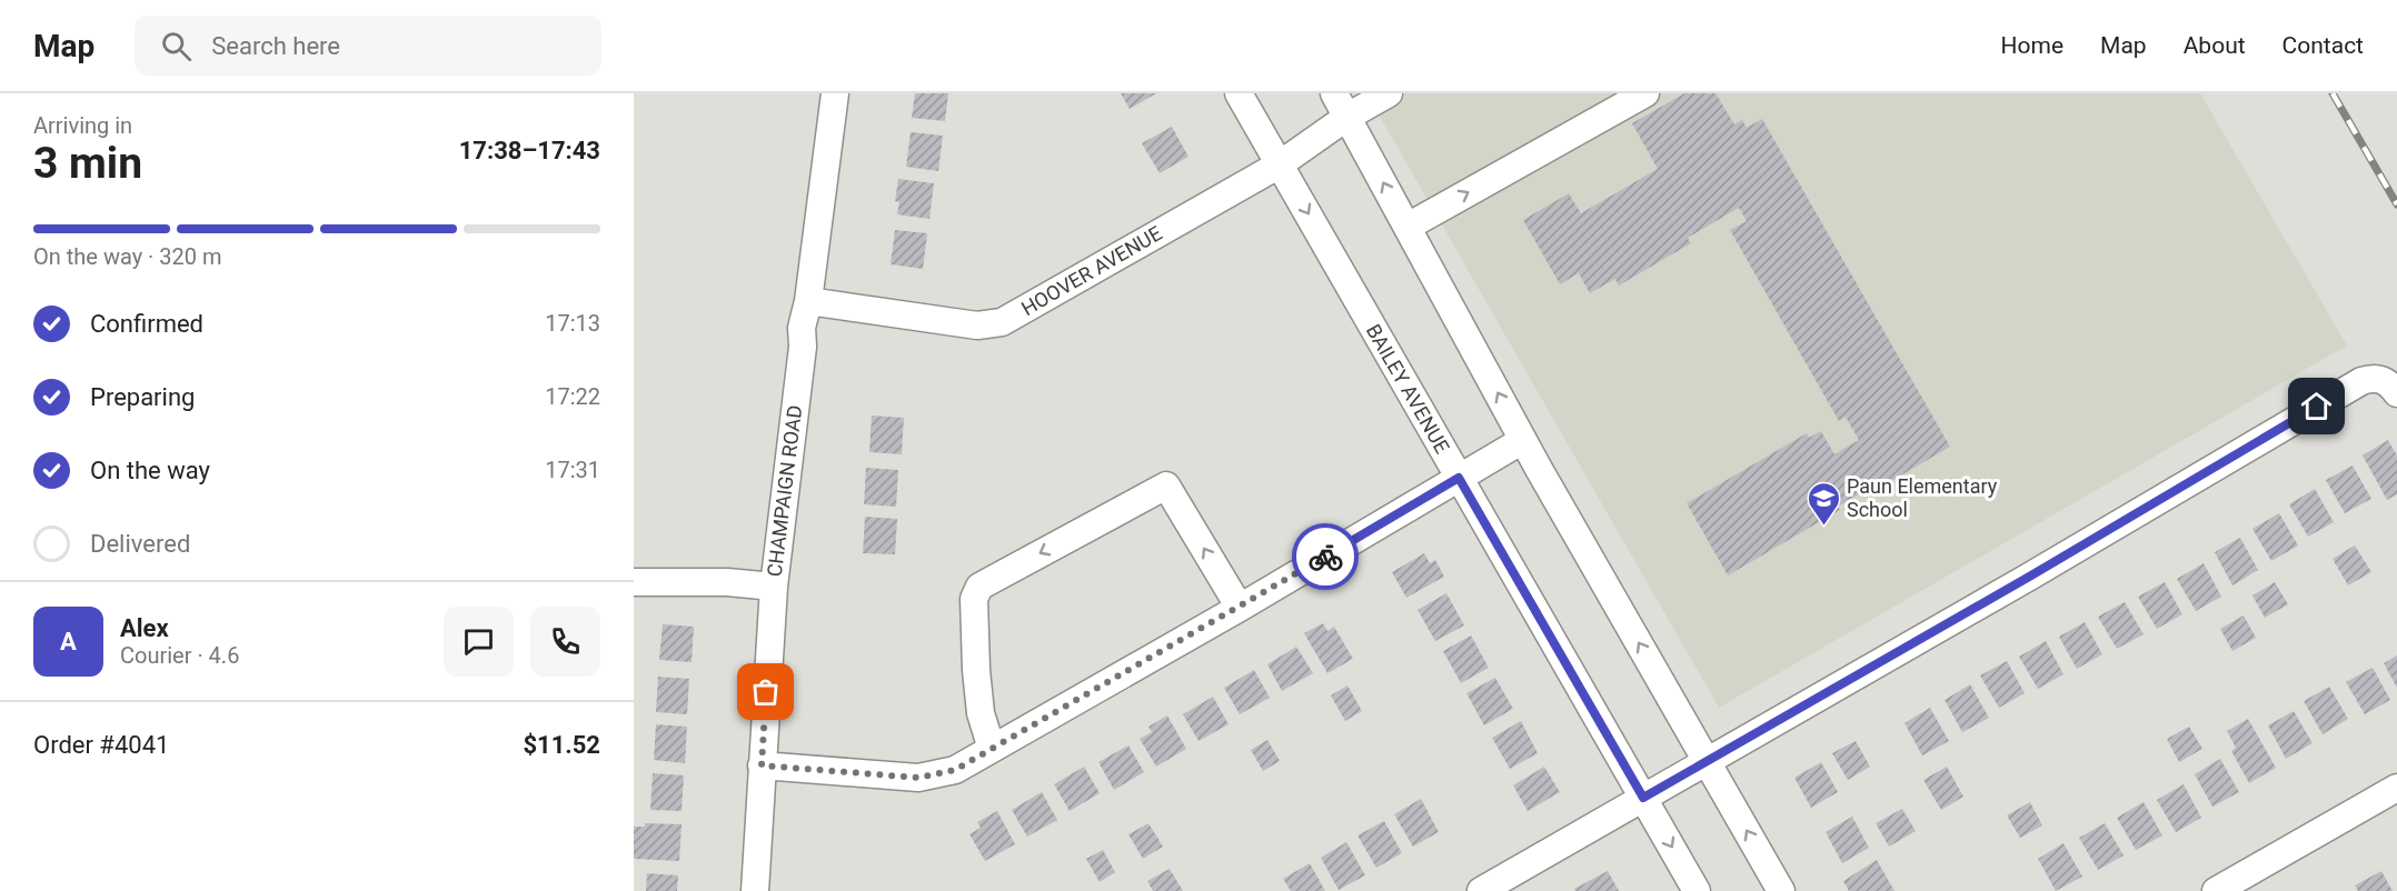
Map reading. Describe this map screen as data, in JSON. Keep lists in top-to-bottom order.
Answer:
{
  "streets": {
    "street": ["HOOVER AVENUE", "BAILEY AVENUE", "CHAMPAIGN ROAD"]
  },
  "crossings": [
    ["HOOVER AVENUE", "BAILEY AVENUE"],
    ["HOOVER AVENUE", "CHAMPAIGN ROAD"]
  ],
  "places": {
    "school or university": ["Paun Elementary School"]
  },
  "page": {
    "header": "Map",
    "search": "Search here",
    "nav": [
      "Home",
      "Map",
      "About",
      "Contact"
    ],
    "heading": ["3 min", "Arriving in", "17:38–17:43"],
    "panel": [
      "Alex",
      "Courier · 4.6",
      "Order #4041",
      "$11.52"
    ],
    "bar": "On the way · 320 m",
    "list": [
      ["Confirmed", "17:13"],
      ["Preparing", "17:22"],
      ["On the way", "17:31"],
      "Delivered"
    ],
    "round": "A"
  }
}
